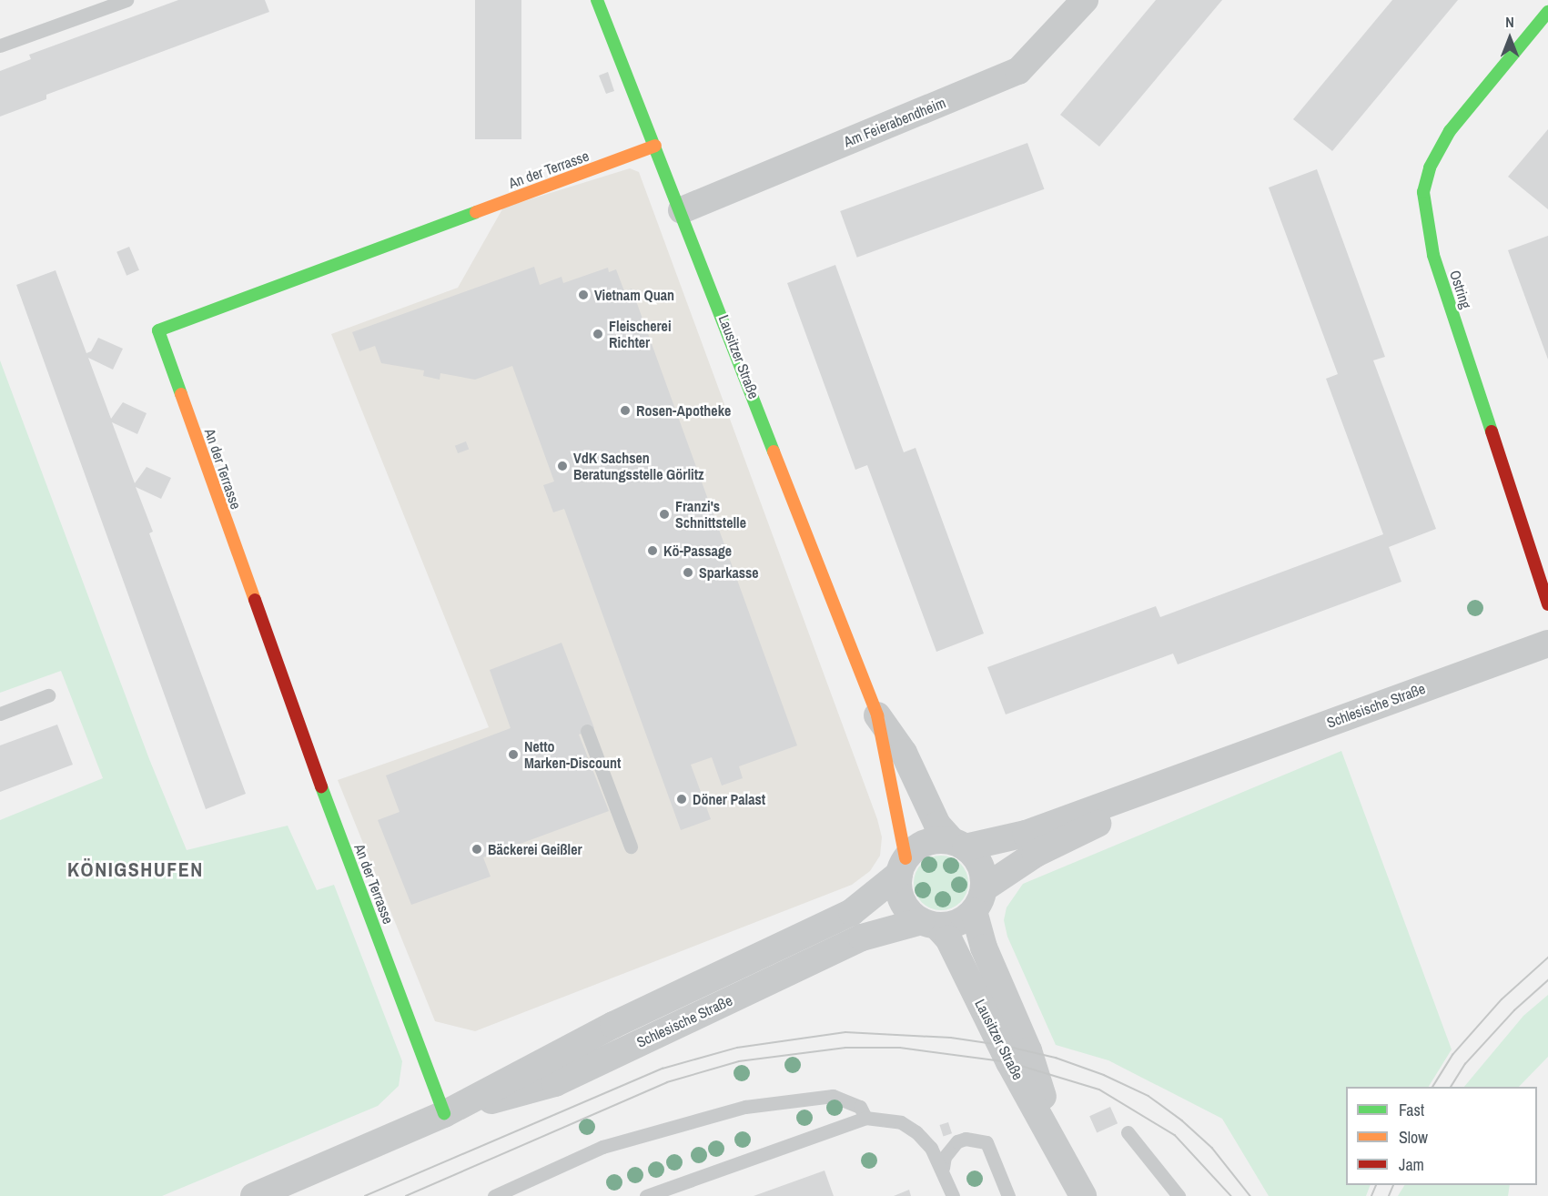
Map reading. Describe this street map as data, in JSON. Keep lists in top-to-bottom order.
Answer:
{
  "streets": {
    "street": [
      "Am Feierabendheim",
      "An der Terrasse",
      "Ostring",
      "Lausitzer Straße",
      "Schlesische Straße"
    ]
  },
  "crossings": [
    ["Am Feierabendheim", "Lausitzer Straße"],
    ["An der Terrasse", "Lausitzer Straße"],
    ["An der Terrasse", "Schlesische Straße"],
    ["Lausitzer Straße", "Schlesische Straße"]
  ],
  "districts": ["KÖNIGSHUFEN"],
  "places": [
    "Vietnam Quan",
    "Fleischerei Richter",
    "Rosen-Apotheke",
    "VdK Sachsen Beratungsstelle Görlitz",
    "Franzi's Schnittstelle",
    "Kö-Passage",
    "Sparkasse",
    "Netto Marken-Discount",
    "Döner Palast",
    "Bäckerei Geißler"
  ],
  "legend": ["Fast", "Slow", "Jam"],
  "north": "top"
}
